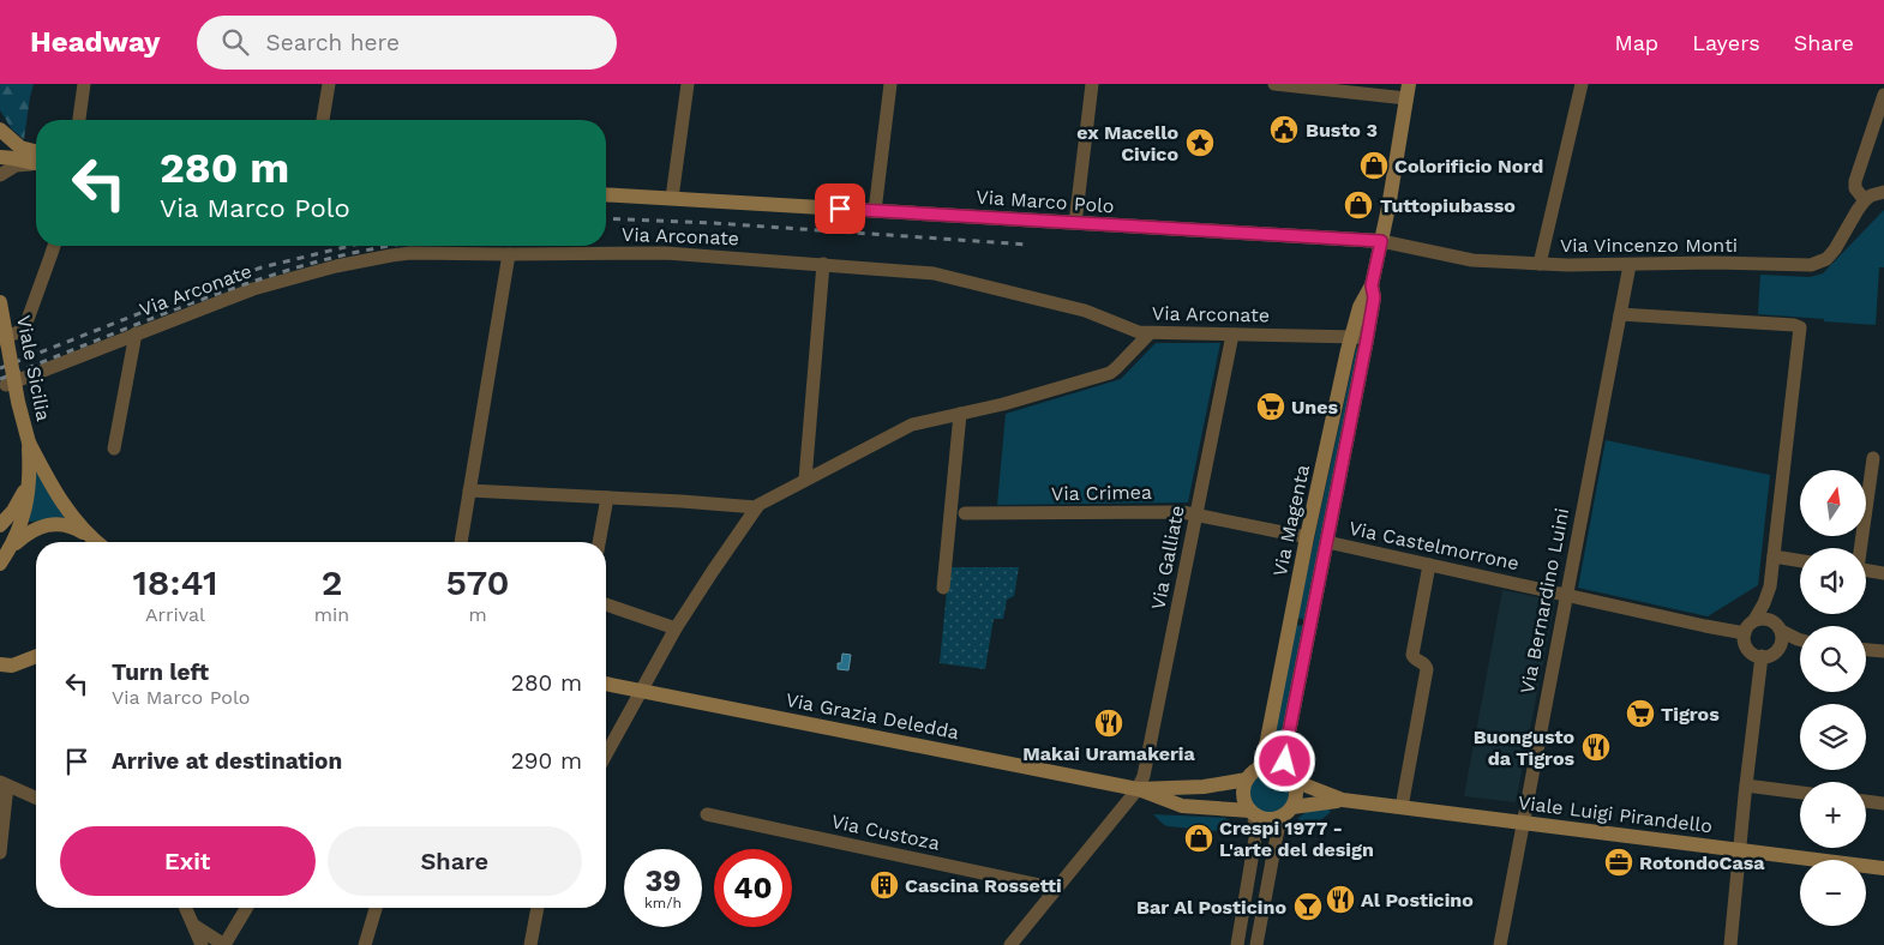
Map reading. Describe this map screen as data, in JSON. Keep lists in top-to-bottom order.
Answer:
{
  "streets": {
    "street": [
      "Via Marco Polo",
      "Via Arconate",
      "Via Vincenzo Monti",
      "Viale Sicilia",
      "Via Crimea",
      "Via Magenta",
      "Via Castelmorrone",
      "Via Galliate",
      "Via Bernardino Luini",
      "Via Grazia Deledda",
      "Viale Luigi Pirandello",
      "Via Custoza"
    ]
  },
  "crossings": [
    ["Via Marco Polo", "Via Vincenzo Monti"],
    ["Via Marco Polo", "Via Magenta"],
    ["Via Arconate", "Via Magenta"],
    ["Via Arconate", "Via Galliate"],
    ["Via Vincenzo Monti", "Via Magenta"],
    ["Via Vincenzo Monti", "Via Bernardino Luini"],
    ["Via Crimea", "Via Magenta"],
    ["Via Crimea", "Via Galliate"],
    ["Via Magenta", "Via Castelmorrone"],
    ["Via Magenta", "Via Grazia Deledda"],
    ["Via Magenta", "Viale Luigi Pirandello"],
    ["Via Castelmorrone", "Via Bernardino Luini"],
    ["Via Galliate", "Via Grazia Deledda"],
    ["Via Bernardino Luini", "Viale Luigi Pirandello"],
    ["Via Grazia Deledda", "Viale Luigi Pirandello"]
  ],
  "places": {
    "public building": ["Busto 3"],
    "place": ["ex Macello Civico"],
    "shop": ["Colorificio Nord", "Tuttopiubasso", "Crespi 1977 - L'arte del design"],
    "supermarket": ["Unes", "Tigros"],
    "restaurant": ["Makai Uramakeria", "Buongusto da Tigros", "Al Posticino"],
    "office": ["RotondoCasa"],
    "building": ["Cascina Rossetti"],
    "bar": ["Bar Al Posticino"]
  },
  "north": "top",
  "page": {
    "header": "Headway",
    "search": "Search here",
    "nav": ["Map", "Layers", "Share"],
    "turn": ["280 m", "Via Marco Polo"],
    "map_buttons": ["+", "−"],
    "eta": [
      "18:41",
      "Arrival",
      "2",
      "min",
      "570",
      "m"
    ],
    "list": [
      {
        "name": "Turn left",
        "note": "Via Marco Polo",
        "value": "280 m"
      },
      {
        "name": "Arrive at destination",
        "value": "290 m"
      }
    ],
    "buttons": ["Exit", "Share"],
    "speed": "39 km/h",
    "limit": "40"
  }
}
